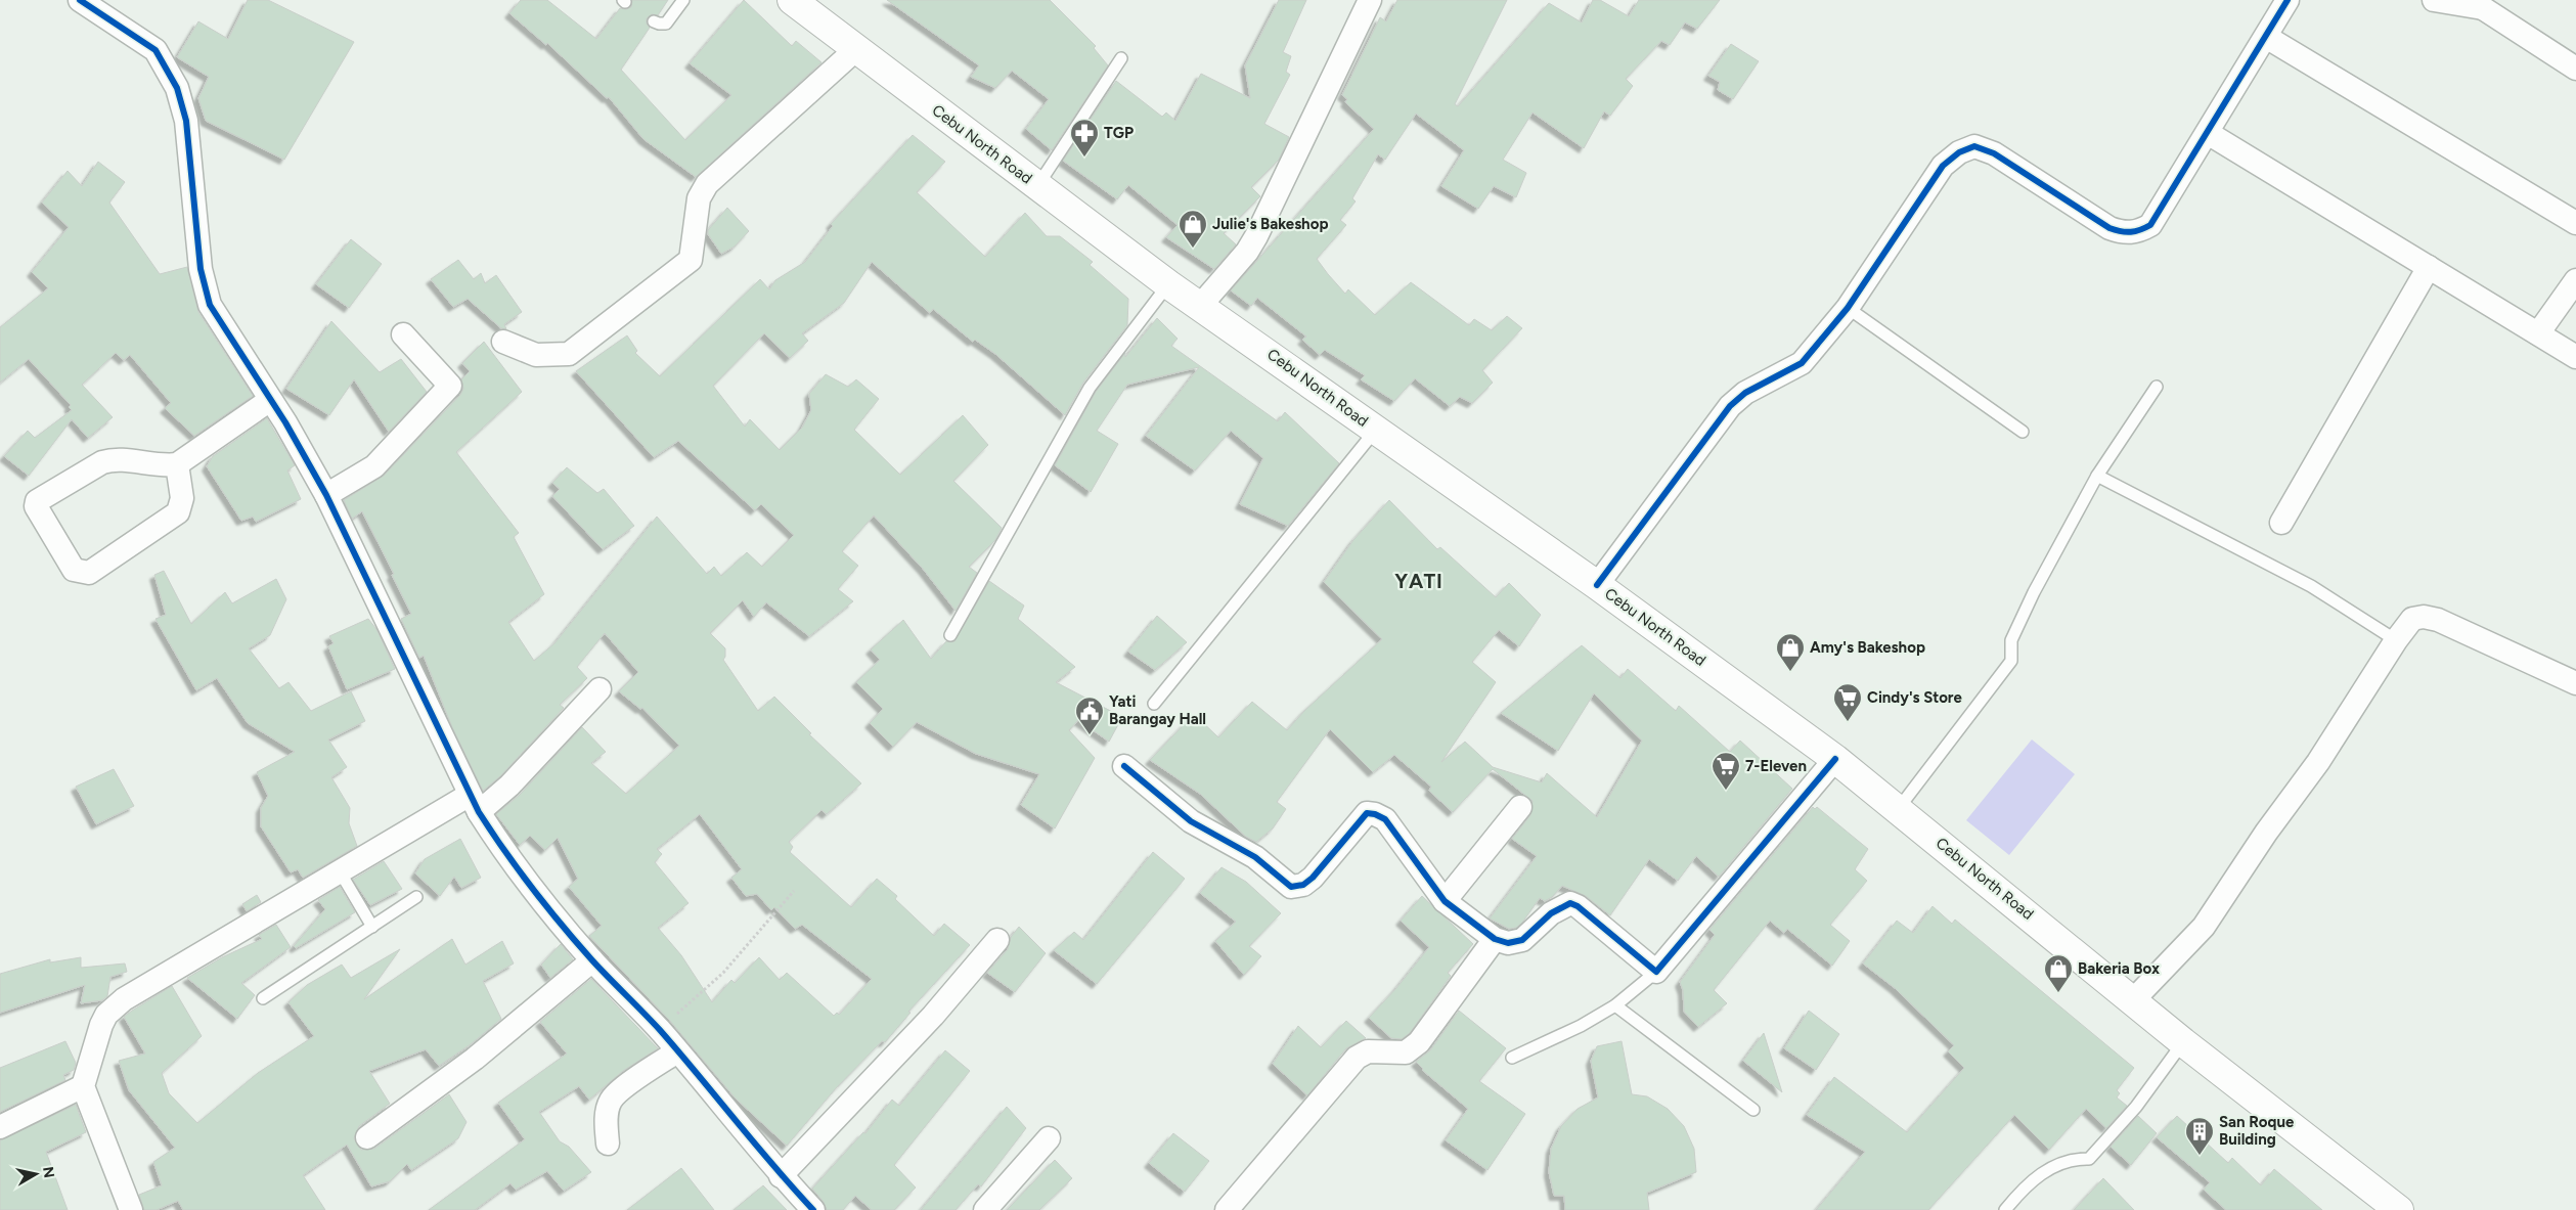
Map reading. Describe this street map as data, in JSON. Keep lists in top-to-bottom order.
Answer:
{
  "streets": {
    "main road": ["Cebu North Road"]
  },
  "districts": ["YATI"],
  "places": {
    "pharmacy": ["TGP"],
    "shop": ["Julie's Bakeshop", "Amy's Bakeshop", "Bakeria Box"],
    "supermarket": ["Cindy's Store", "7-Eleven"],
    "public building": ["Yati Barangay Hall"],
    "building": ["San Roque Building"]
  },
  "north": "right"
}
